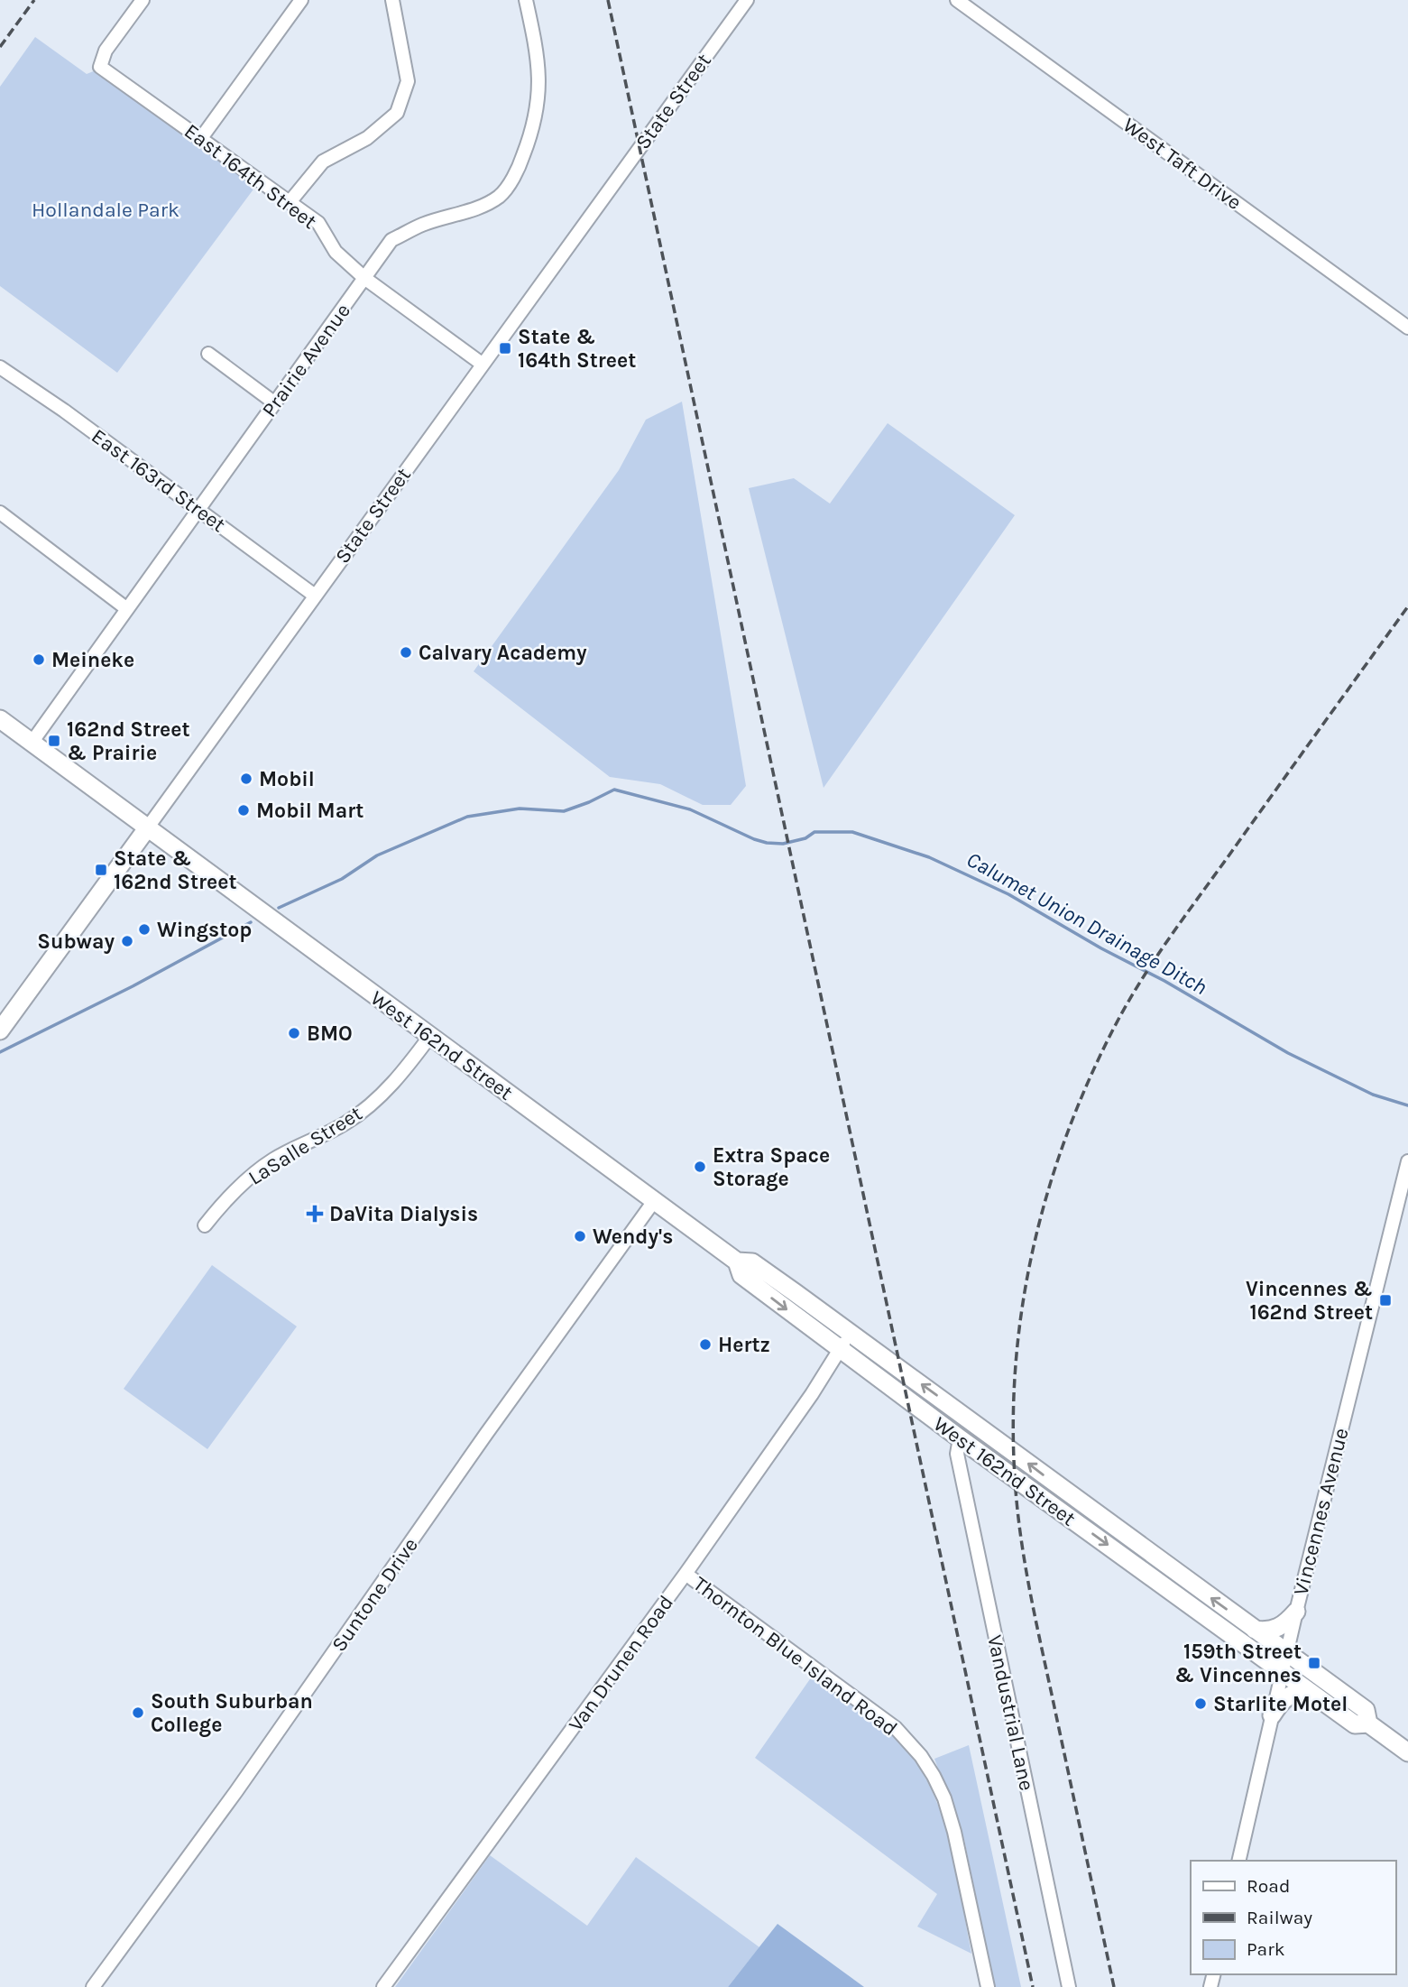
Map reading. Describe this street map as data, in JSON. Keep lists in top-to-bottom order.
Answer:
{
  "streets": {
    "main road": ["State Street", "West 162nd Street"],
    "street": [
      "West Taft Drive",
      "East 164th Street",
      "Prairie Avenue",
      "East 163rd Street",
      "LaSalle Street",
      "Vincennes Avenue",
      "Suntone Drive",
      "Thornton Blue Island Road",
      "Van Drunen Road",
      "Vandustrial Lane"
    ]
  },
  "crossings": [
    ["State Street", "East 164th Street"],
    ["State Street", "East 163rd Street"],
    ["State Street", "West 162nd Street"],
    ["East 164th Street", "Prairie Avenue"],
    ["Prairie Avenue", "East 163rd Street"],
    ["Prairie Avenue", "West 162nd Street"],
    ["West 162nd Street", "LaSalle Street"],
    ["West 162nd Street", "Vincennes Avenue"],
    ["West 162nd Street", "Suntone Drive"],
    ["West 162nd Street", "Van Drunen Road"],
    ["West 162nd Street", "Vandustrial Lane"],
    ["Thornton Blue Island Road", "Van Drunen Road"]
  ],
  "water": ["Calumet Union Drainage Ditch"],
  "parks": ["Hollandale Park"],
  "places": {
    "transit": [
      "State & 164th Street",
      "162nd Street & Prairie",
      "State & 162nd Street",
      "Vincennes & 162nd Street",
      "159th Street & Vincennes"
    ],
    "other": [
      "Calvary Academy",
      "Meineke",
      "Mobil",
      "Mobil Mart",
      "Wingstop",
      "Subway",
      "BMO",
      "Extra Space Storage",
      "Wendy's",
      "Hertz",
      "Starlite Motel",
      "South Suburban College"
    ],
    "health": ["DaVita Dialysis"]
  },
  "legend": ["Road", "Railway", "Park"]
}
